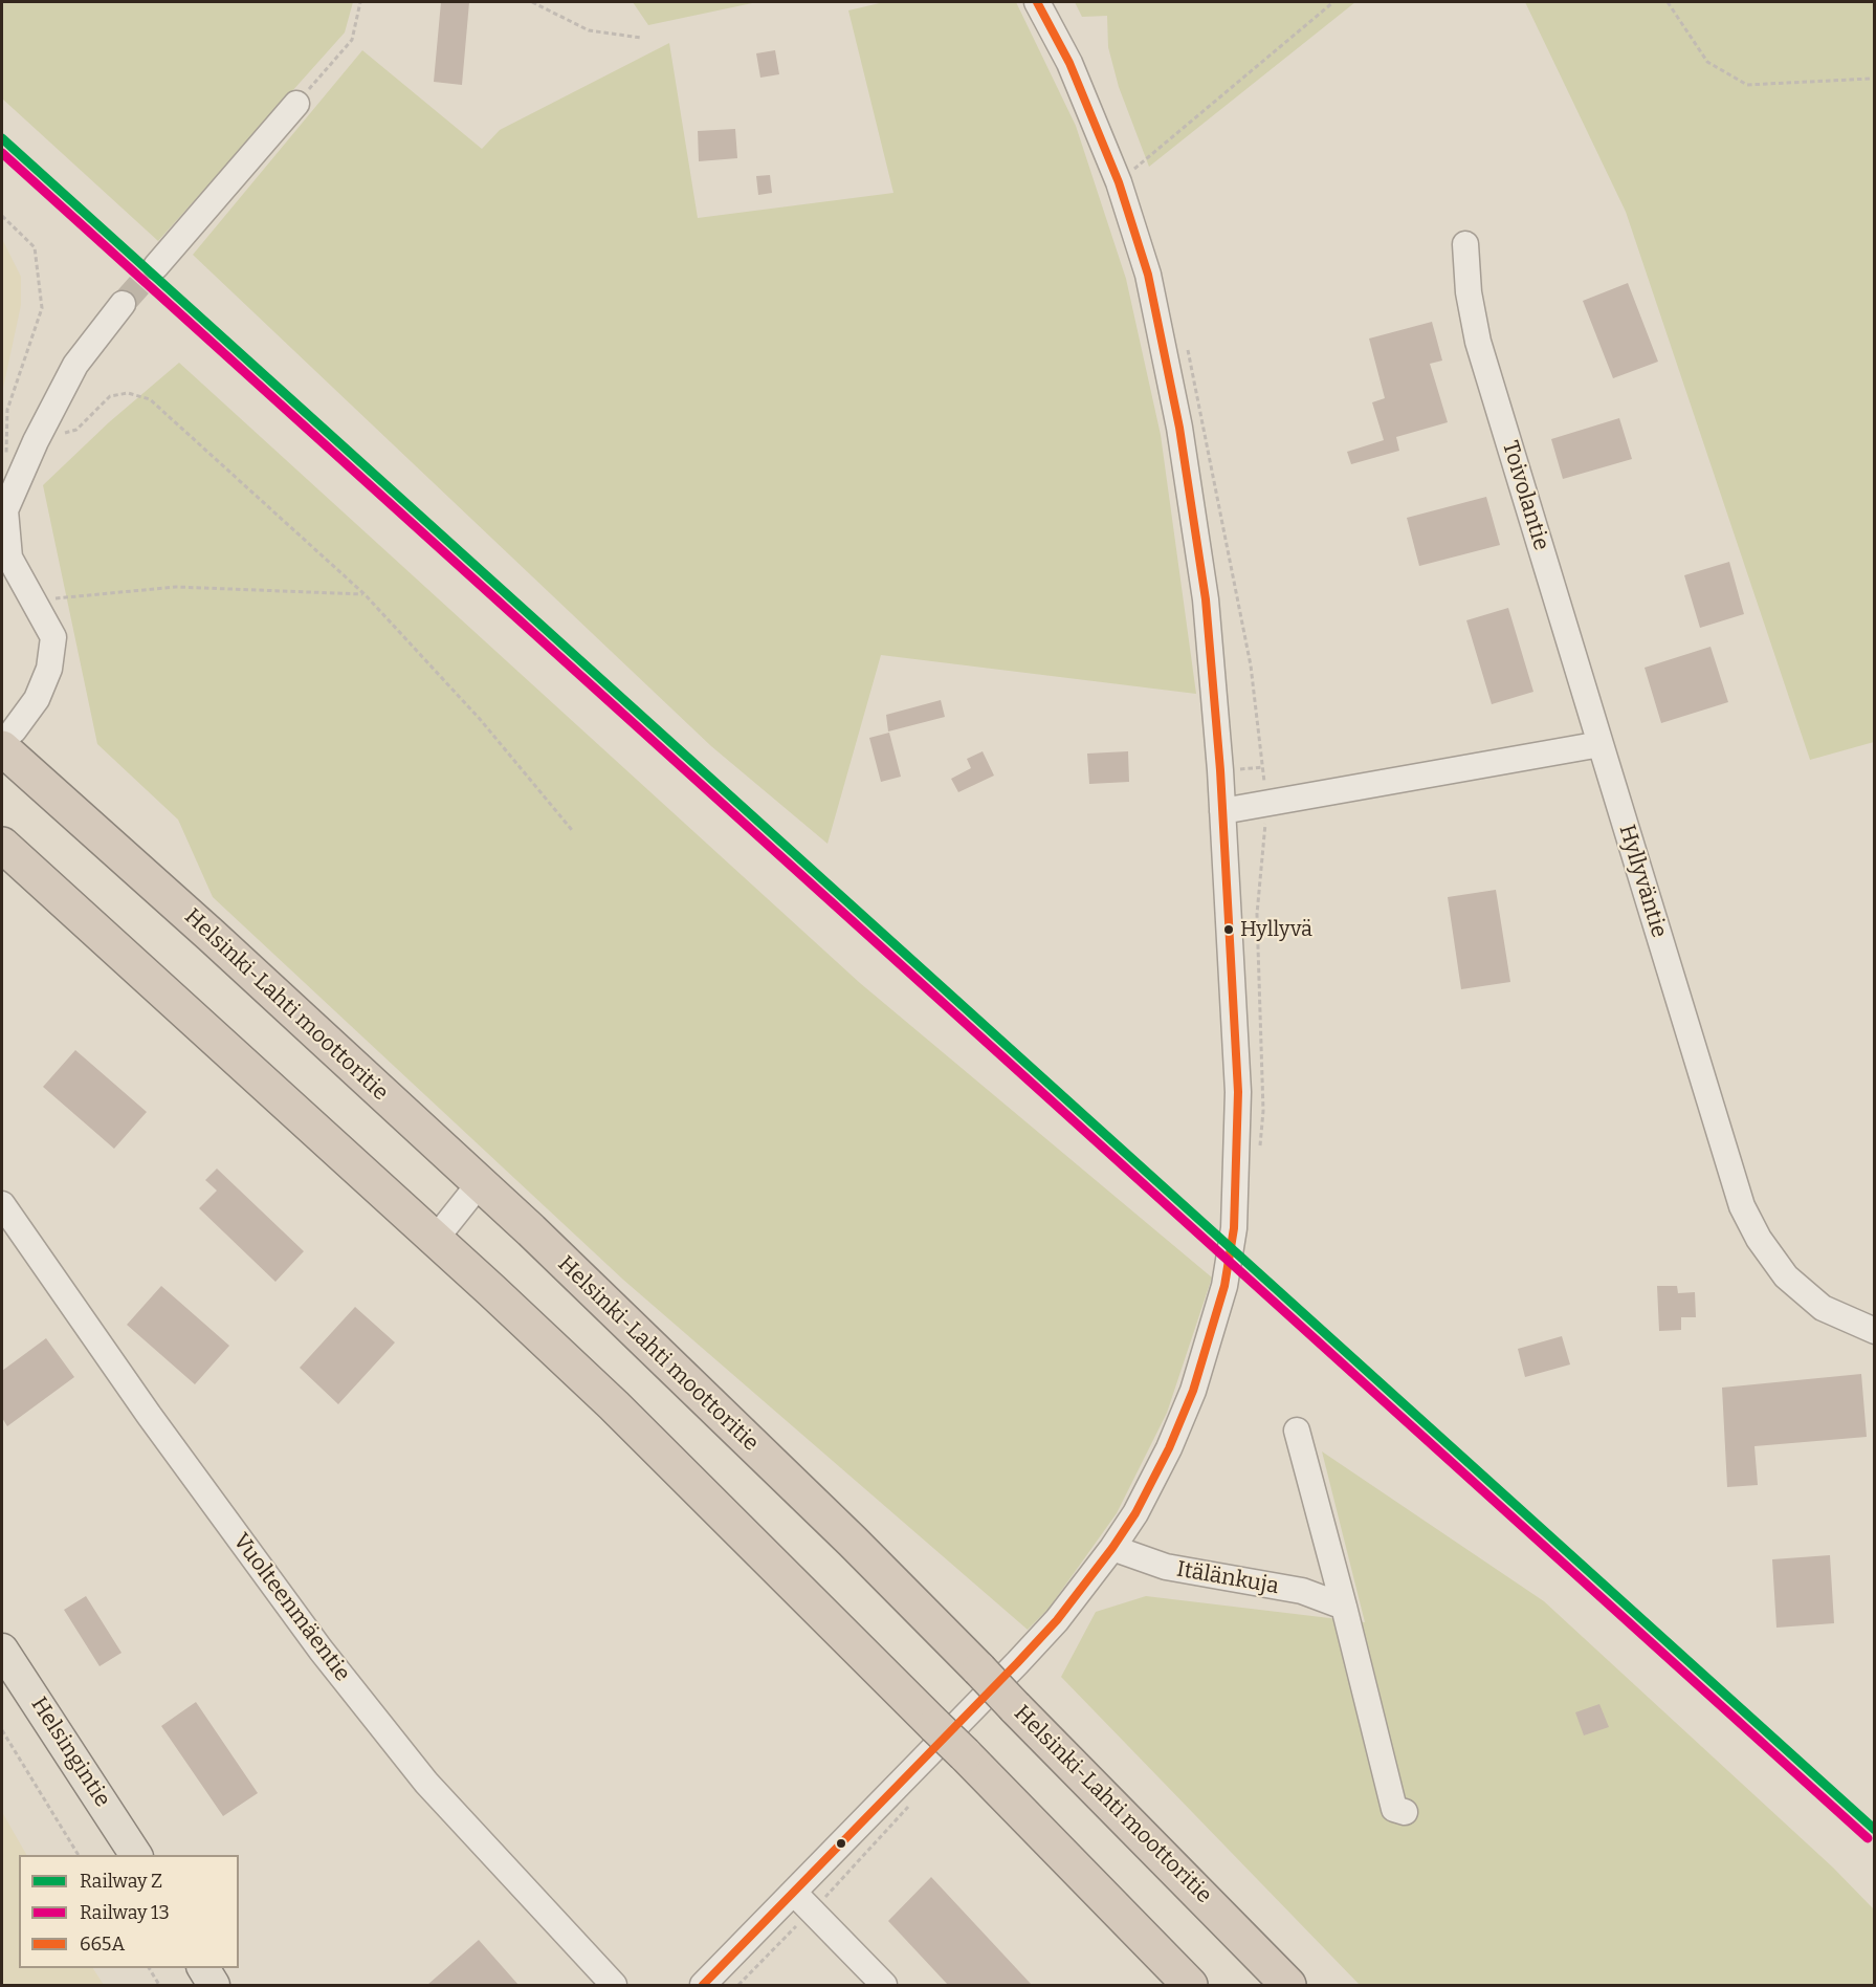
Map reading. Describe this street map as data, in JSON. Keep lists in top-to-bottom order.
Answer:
{
  "streets": {
    "highway": ["Helsinki-Lahti moottoritie"],
    "main road": ["Helsingintie"],
    "street": [
      "Toivolantie",
      "Hyllyväntie",
      "Itälänkuja",
      "Vuolteenmäentie"
    ]
  },
  "crossings": [
    ["Toivolantie", "Hyllyväntie"]
  ],
  "places": ["Hyllyvä"],
  "lines": ["transit line 665A", "rail line Z", "rail line 13"],
  "legend": ["Railway Z", "Railway 13", "665A"]
}
